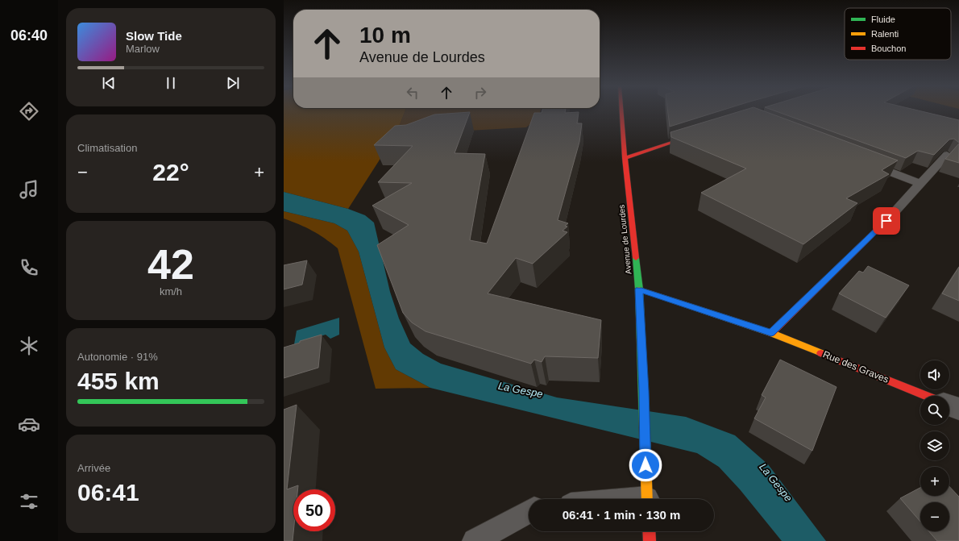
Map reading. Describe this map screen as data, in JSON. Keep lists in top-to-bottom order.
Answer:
{
  "streets": {
    "main road": ["Avenue de Lourdes", "Rue des Graves"]
  },
  "crossings": [
    ["Avenue de Lourdes", "Rue des Graves"]
  ],
  "water": ["La Gespe"],
  "legend": ["Fluide", "Ralenti", "Bouchon"],
  "page": {
    "tabs": "06:40",
    "turn": ["10 m", "Avenue de Lourdes"],
    "song": ["Slow Tide", "Marlow"],
    "tile": [
      "Climatisation",
      ["42", "km/h"],
      ["Autonomie · 91%", "455 km"],
      ["Arrivée", "06:41"]
    ],
    "heat": ["−", "22°", "+"],
    "map_buttons": ["+", "−"],
    "limit": "50",
    "trip": "06:41 · 1 min · 130 m"
  }
}
